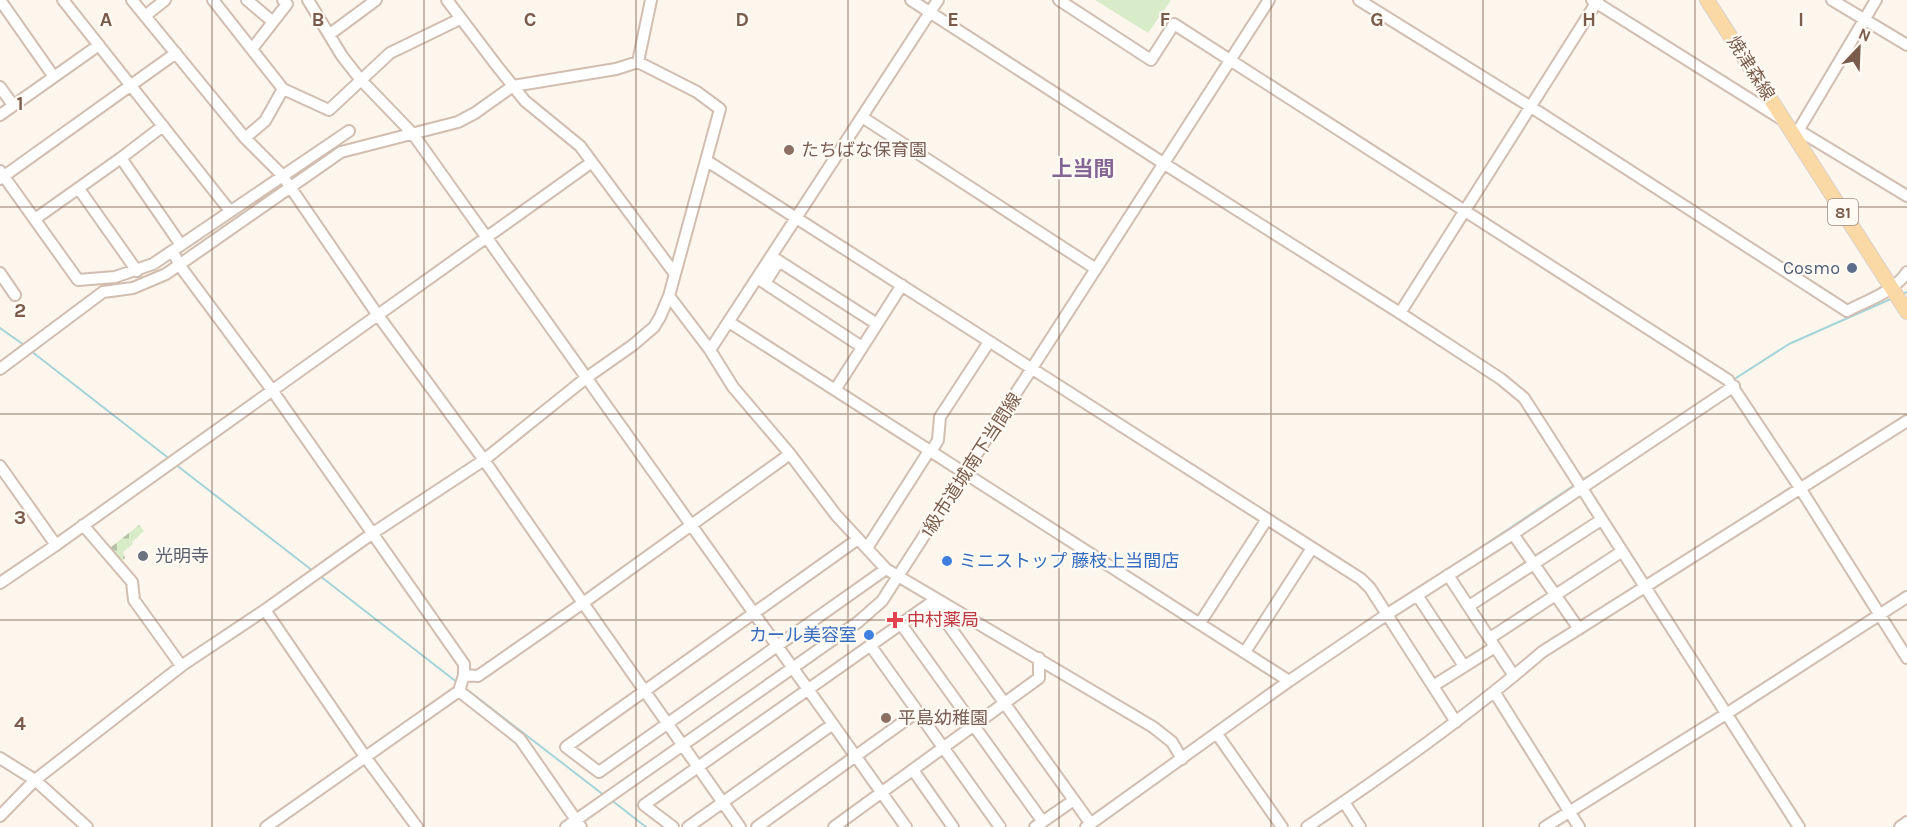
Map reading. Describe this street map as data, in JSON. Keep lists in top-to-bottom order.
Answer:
{
  "streets": {
    "main road": ["焼津森線", "81"],
    "street": ["1級市道城南下当間線"]
  },
  "crossings": [
    ["焼津森線", "81"]
  ],
  "districts": ["上当間"],
  "places": {
    "other": [
      "たちばな保育園",
      "Cosmo",
      "光明寺",
      "ミニストップ 藤枝上当間店",
      "カール美容室",
      "平島幼稚園"
    ],
    "health": ["中村薬局"]
  },
  "north": "top right",
  "grid": {
    "columns": [
      "A",
      "B",
      "C",
      "D",
      "E",
      "F",
      "G",
      "H",
      "I"
    ],
    "rows": [
      "1",
      "2",
      "3",
      "4"
    ]
  }
}
